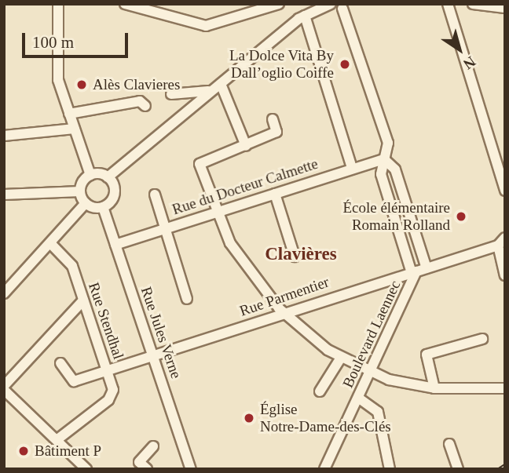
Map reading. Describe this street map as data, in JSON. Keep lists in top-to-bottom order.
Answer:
{
  "streets": {
    "street": [
      "Rue du Docteur Calmette",
      "Rue Parmentier",
      "Rue Stendhal",
      "Rue Jules Verne",
      "Boulevard Laennec"
    ]
  },
  "crossings": [
    ["Rue du Docteur Calmette", "Rue Jules Verne"],
    ["Rue Parmentier", "Rue Stendhal"],
    ["Rue Parmentier", "Rue Jules Verne"],
    ["Rue Parmentier", "Boulevard Laennec"],
    ["Rue Stendhal", "Rue Jules Verne"]
  ],
  "districts": ["Clavières"],
  "places": [
    "La Dolce Vita By Dall’oglio Coiffe",
    "Alès Clavieres",
    "École élémentaire Romain Rolland",
    "Église Notre-Dame-des-Clés",
    "Bâtiment P"
  ],
  "scale_bar": "100 m",
  "north": "bottom right"
}
